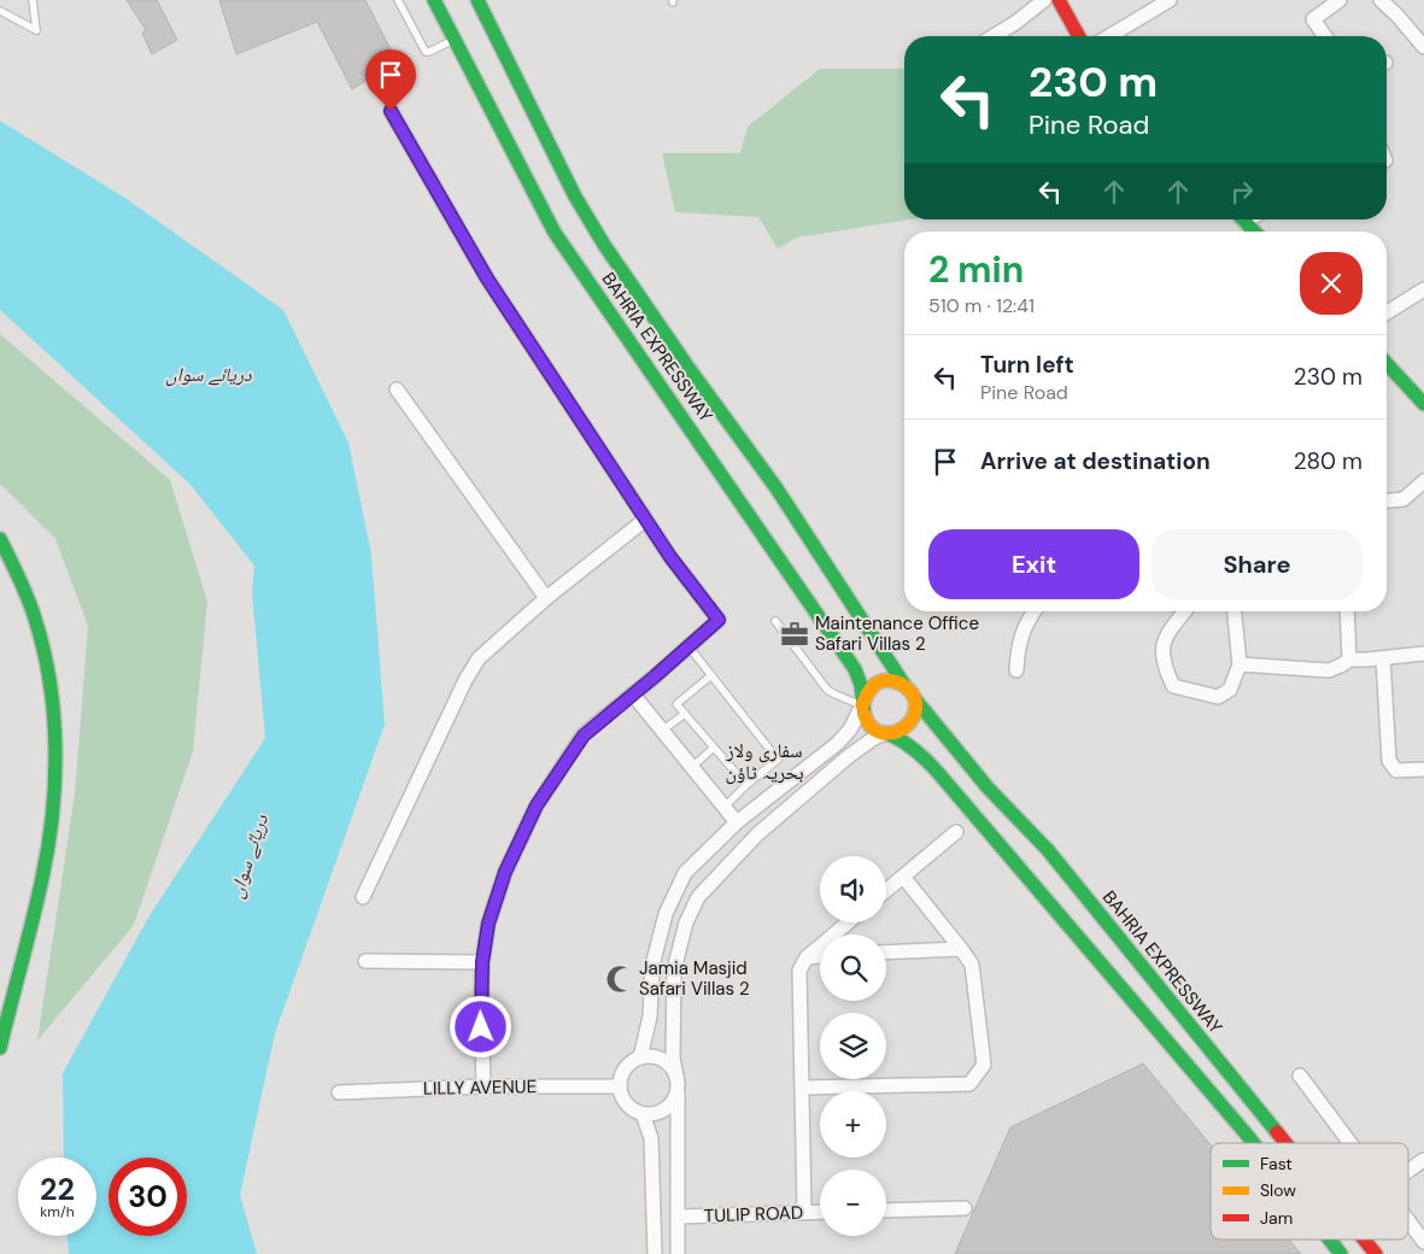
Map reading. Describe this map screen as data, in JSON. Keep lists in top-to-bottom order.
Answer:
{
  "streets": {
    "main road": ["BAHRIA EXPRESSWAY"],
    "street": ["LILLY AVENUE", "TULIP ROAD"]
  },
  "districts": ["سفاری ولاز بحریہ ٹاؤن"],
  "water": ["دریائے سواں"],
  "places": {
    "office": ["Maintenance Office Safari Villas 2"],
    "mosque": ["Jamia Masjid Safari Villas 2"]
  },
  "legend": ["Fast", "Slow", "Jam"],
  "page": {
    "turn": ["230 m", "Pine Road"],
    "heading": ["2 min", "510 m · 12:41"],
    "list": [
      {
        "name": "Turn left",
        "note": "Pine Road",
        "value": "230 m"
      },
      {
        "name": "Arrive at destination",
        "value": "280 m"
      }
    ],
    "buttons": ["Exit", "Share"],
    "map_buttons": ["+", "−"],
    "speed": "22 km/h",
    "limit": "30"
  }
}
